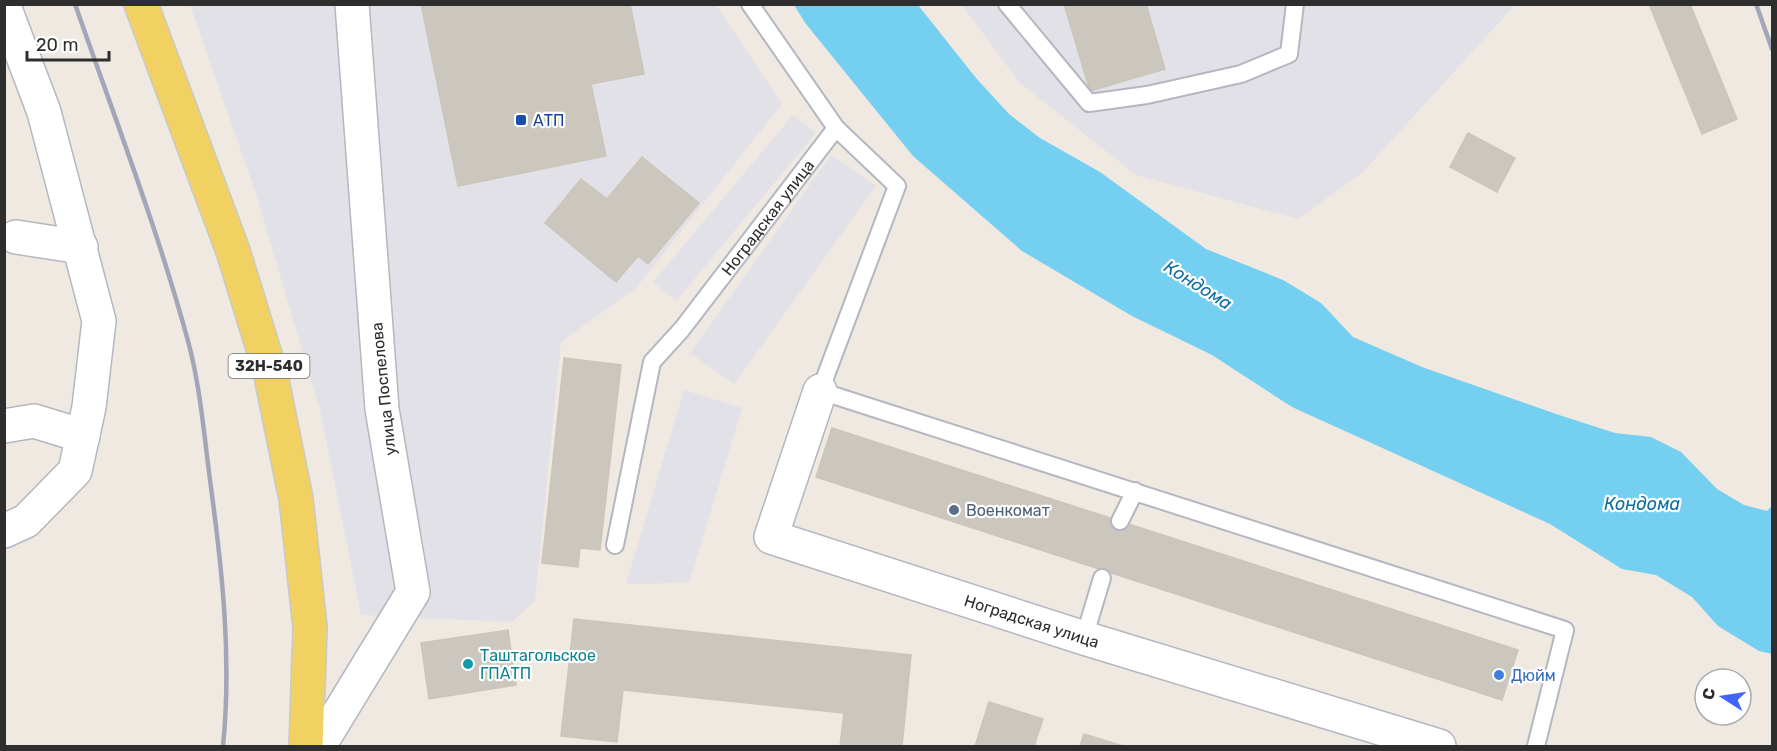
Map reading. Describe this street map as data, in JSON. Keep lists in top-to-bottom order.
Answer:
{
  "streets": {
    "main road": ["32Н-540"],
    "street": ["Ноградская улица", "улица Поспелова"]
  },
  "water": ["Кондома"],
  "places": {
    "transit": ["АТП"],
    "other": ["Военкомат", "Таштагольское ГПАТП", "Дюйм"]
  },
  "scale_bar": "20 m",
  "north": "left"
}
